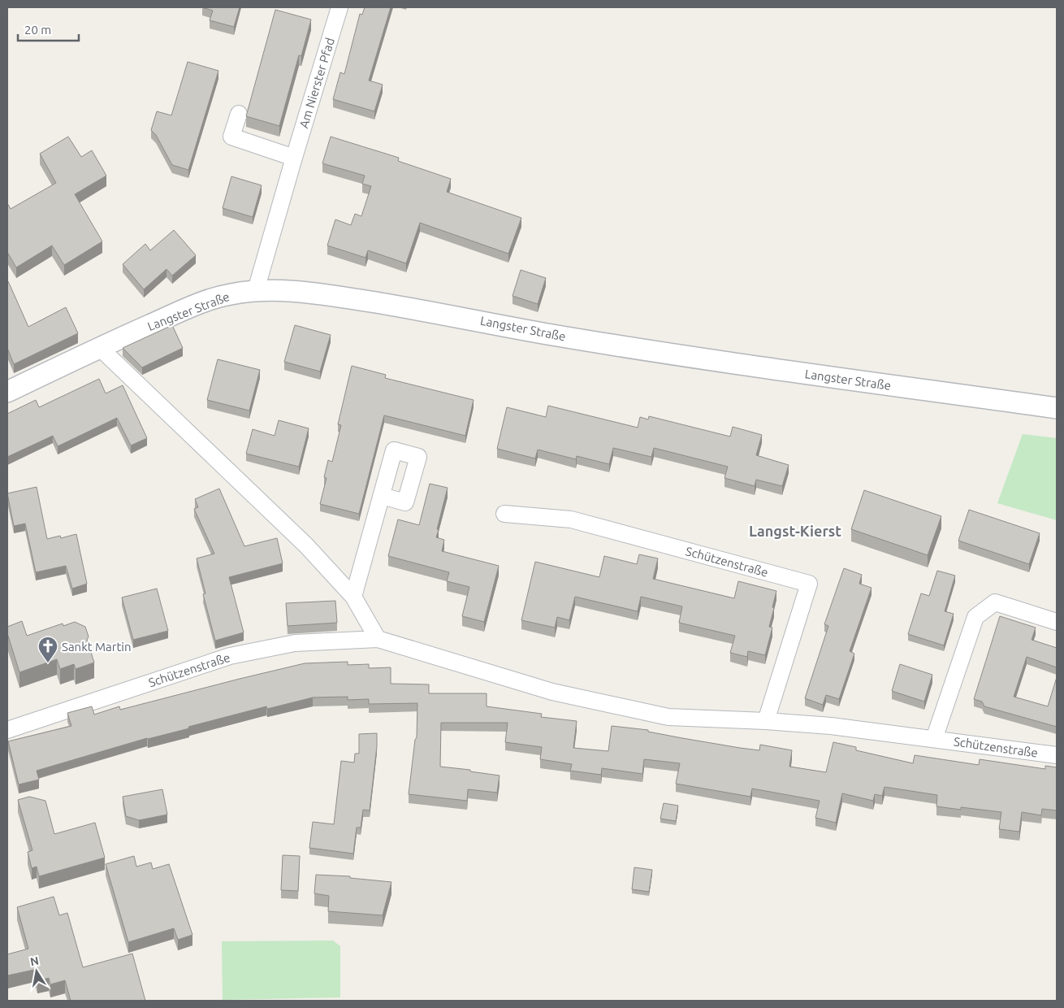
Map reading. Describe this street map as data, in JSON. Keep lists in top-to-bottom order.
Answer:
{
  "streets": {
    "street": ["Am Nierster Pfad", "Langster Straße", "Schützenstraße"]
  },
  "crossings": [
    ["Am Nierster Pfad", "Langster Straße"]
  ],
  "districts": ["Langst-Kierst"],
  "places": {
    "church": ["Sankt Martin"]
  },
  "scale_bar": "20 m",
  "north": "top"
}
